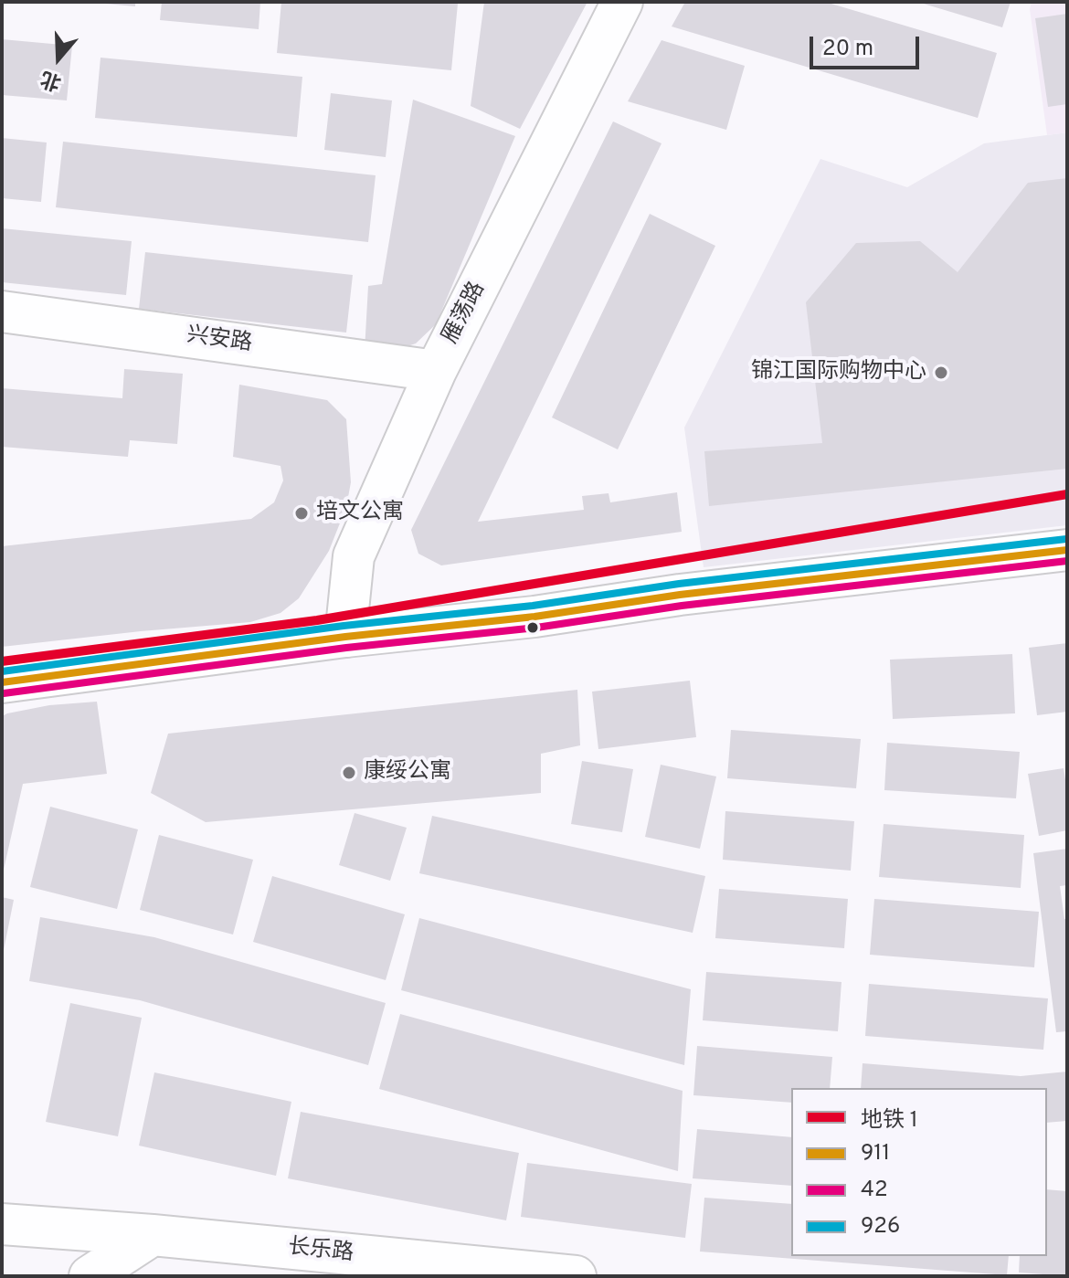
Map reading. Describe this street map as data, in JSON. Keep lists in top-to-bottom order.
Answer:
{
  "streets": {
    "street": ["雁荡路", "兴安路", "长乐路"]
  },
  "crossings": [
    ["雁荡路", "兴安路"]
  ],
  "places": ["锦江国际购物中心", "培文公寓", "康绥公寓"],
  "lines": [
    "metro line 1",
    "transit line 926",
    "transit line 911",
    "transit line 42"
  ],
  "legend": [
    "地铁 1",
    "911",
    "42",
    "926"
  ],
  "scale_bar": "20 m",
  "north": "bottom"
}
